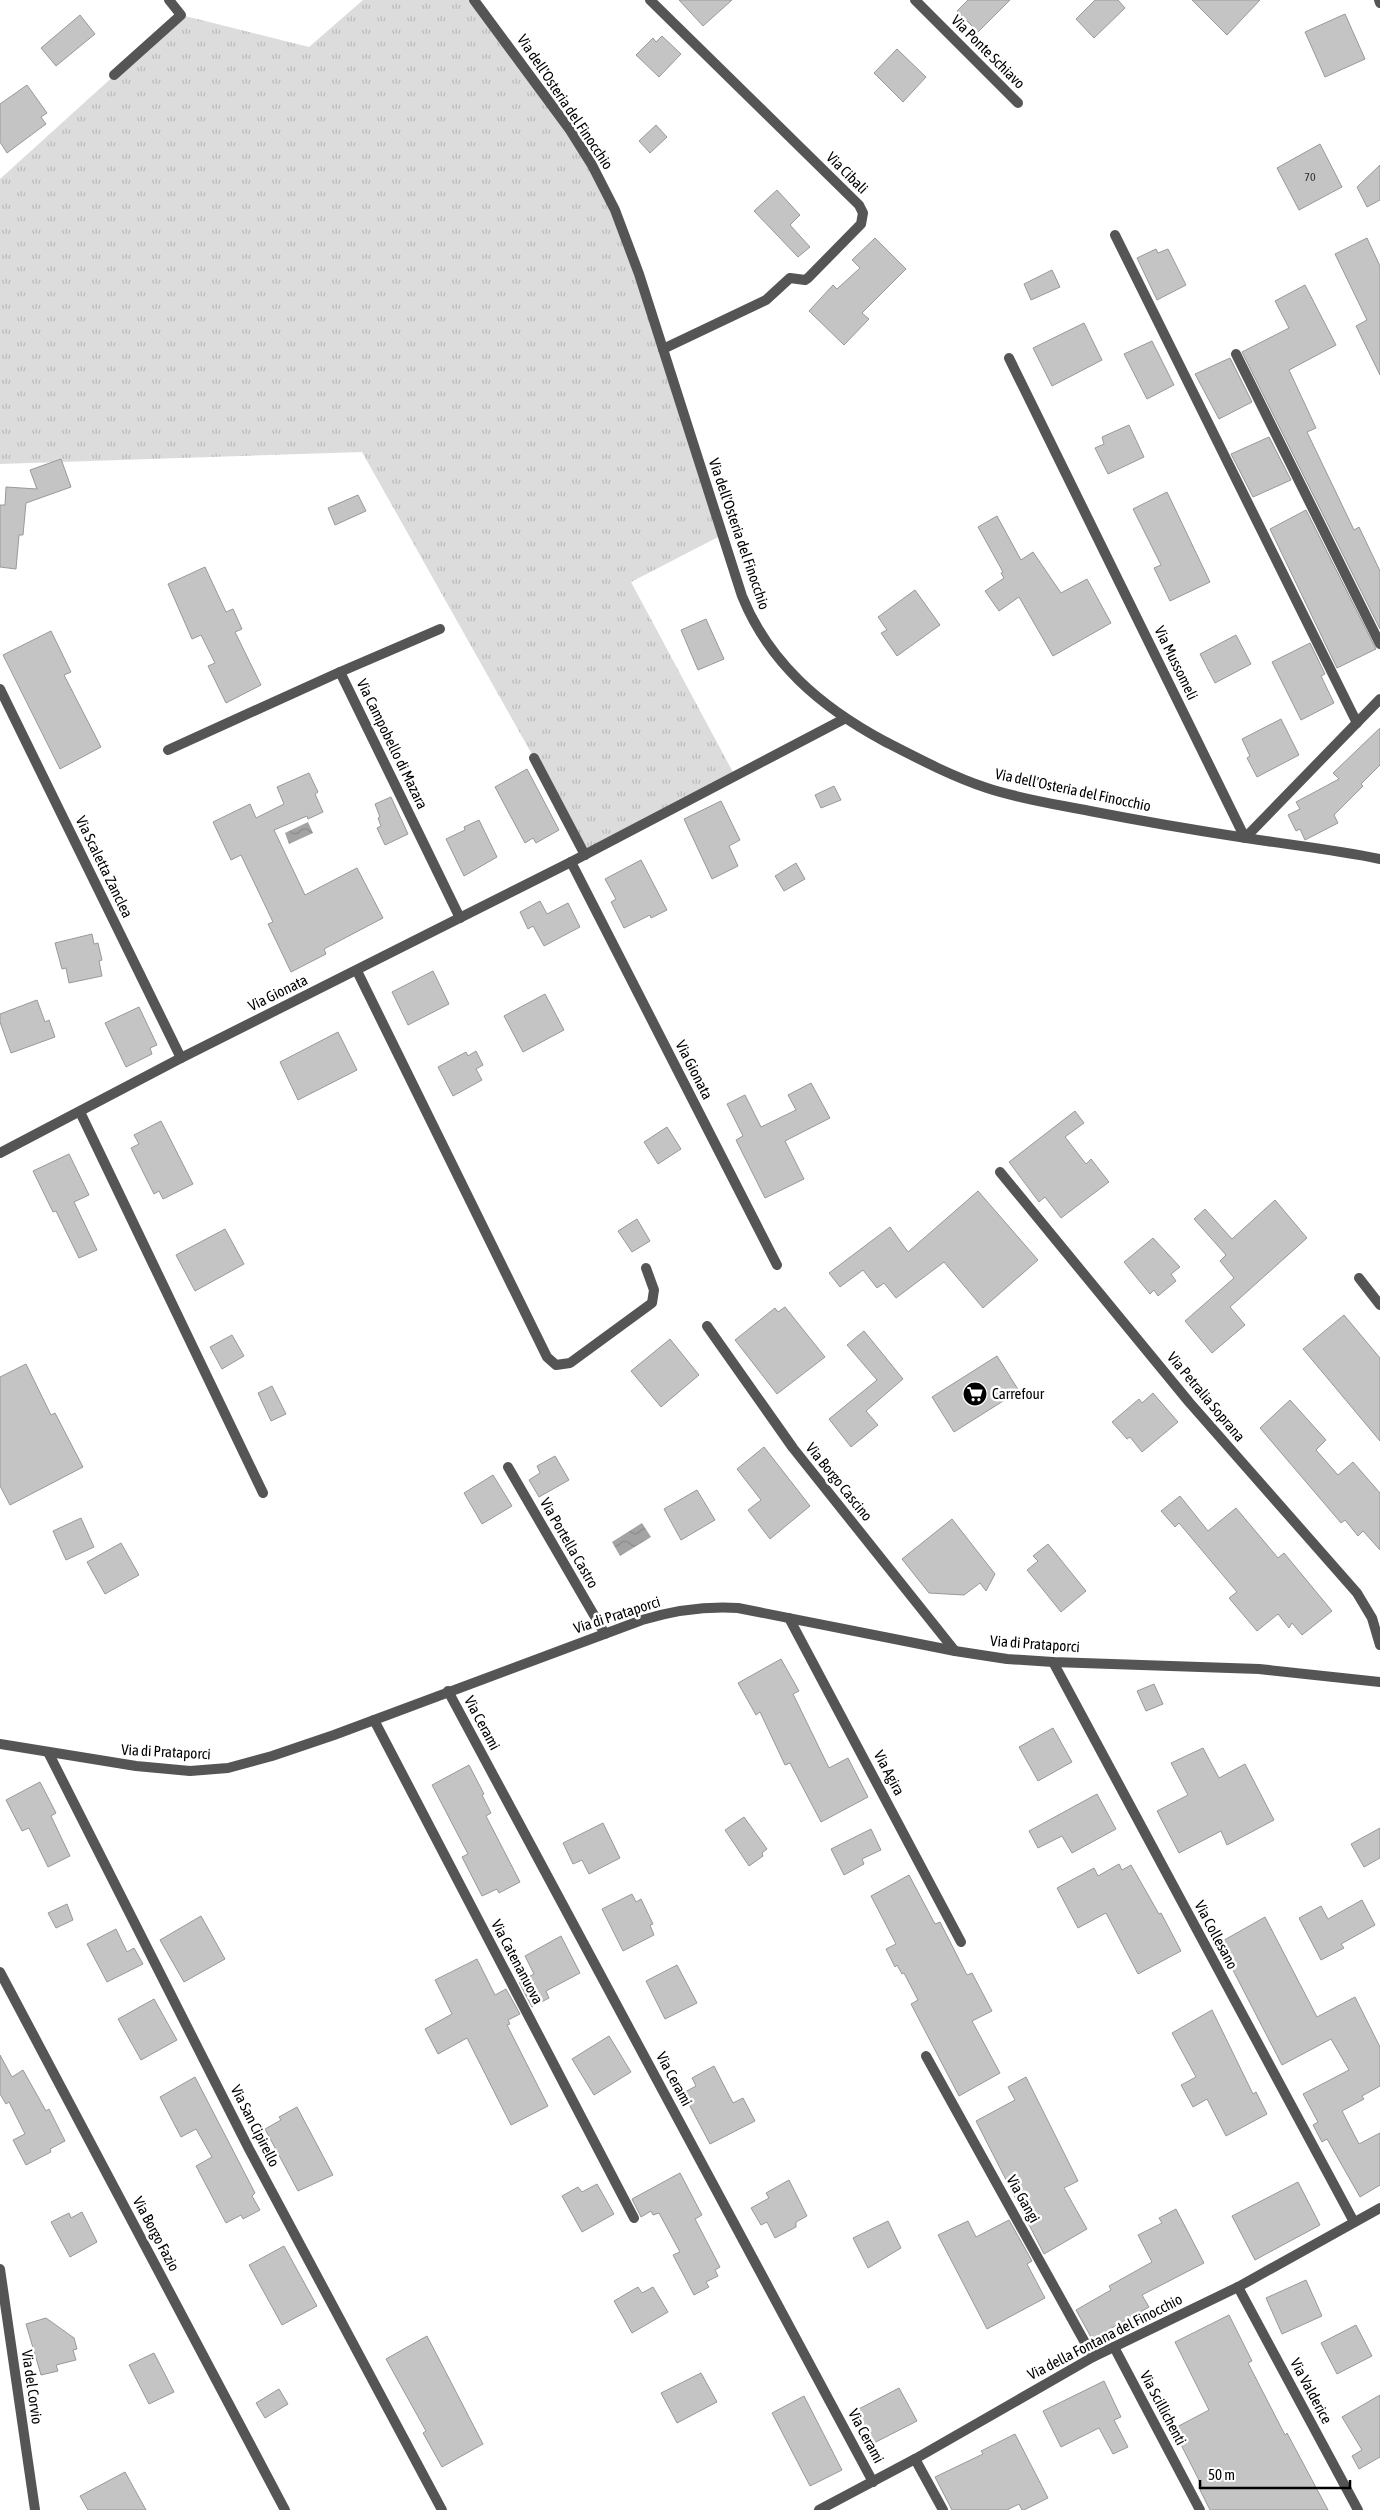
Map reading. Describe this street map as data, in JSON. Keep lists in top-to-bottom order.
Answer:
{
  "streets": {
    "street": [
      "Via Ponte Schiavo",
      "Via dell'Osteria del Finocchio",
      "Via Cibali",
      "Via Mussomeli",
      "Via Campobello di Mazara",
      "Via Scaletta Zanclea",
      "Via Gionata",
      "Via Petralia Soprana",
      "Via Borgo Cascino",
      "Via Portella Castro",
      "Via di Prataporci",
      "Via Cerami",
      "Via Agira",
      "Via Collesano",
      "Via Catenanuova",
      "Via San Cipirello",
      "Via Gangi",
      "Via Borgo Fazio",
      "Via della Fontana del Finocchio",
      "Via del Corvio",
      "Via Valderice",
      "Via Scillichenti"
    ]
  },
  "crossings": [
    ["Via dell'Osteria del Finocchio", "Via Cibali"],
    ["Via dell'Osteria del Finocchio", "Via Mussomeli"],
    ["Via dell'Osteria del Finocchio", "Via Gionata"],
    ["Via Campobello di Mazara", "Via Gionata"],
    ["Via Scaletta Zanclea", "Via Gionata"],
    ["Via Borgo Cascino", "Via di Prataporci"],
    ["Via Portella Castro", "Via di Prataporci"],
    ["Via di Prataporci", "Via Cerami"],
    ["Via di Prataporci", "Via Agira"],
    ["Via di Prataporci", "Via Collesano"],
    ["Via di Prataporci", "Via Catenanuova"],
    ["Via di Prataporci", "Via San Cipirello"],
    ["Via Cerami", "Via della Fontana del Finocchio"],
    ["Via Collesano", "Via della Fontana del Finocchio"],
    ["Via Gangi", "Via della Fontana del Finocchio"],
    ["Via della Fontana del Finocchio", "Via Valderice"],
    ["Via della Fontana del Finocchio", "Via Scillichenti"]
  ],
  "places": {
    "supermarket": ["Carrefour"]
  },
  "house_numbers": ["70"],
  "scale_bar": "50 m"
}
